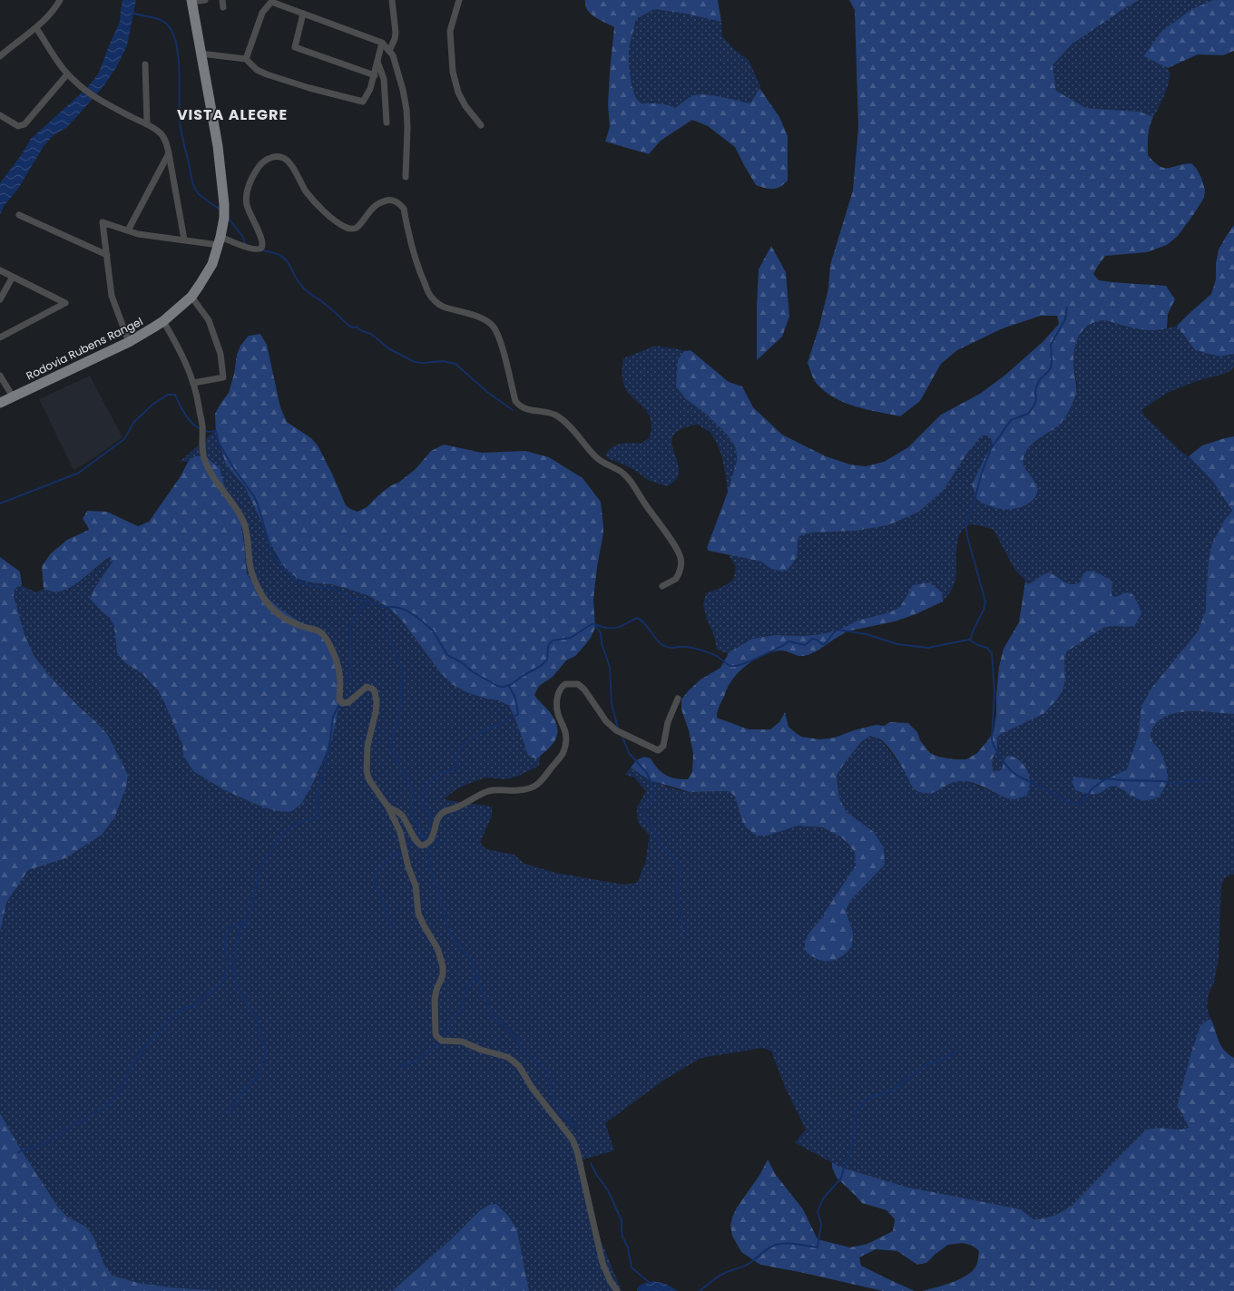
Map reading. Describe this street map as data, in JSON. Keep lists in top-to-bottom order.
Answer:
{
  "streets": {
    "main road": ["Rodovia Rubens Rangel"]
  },
  "districts": ["VISTA ALEGRE"]
}
